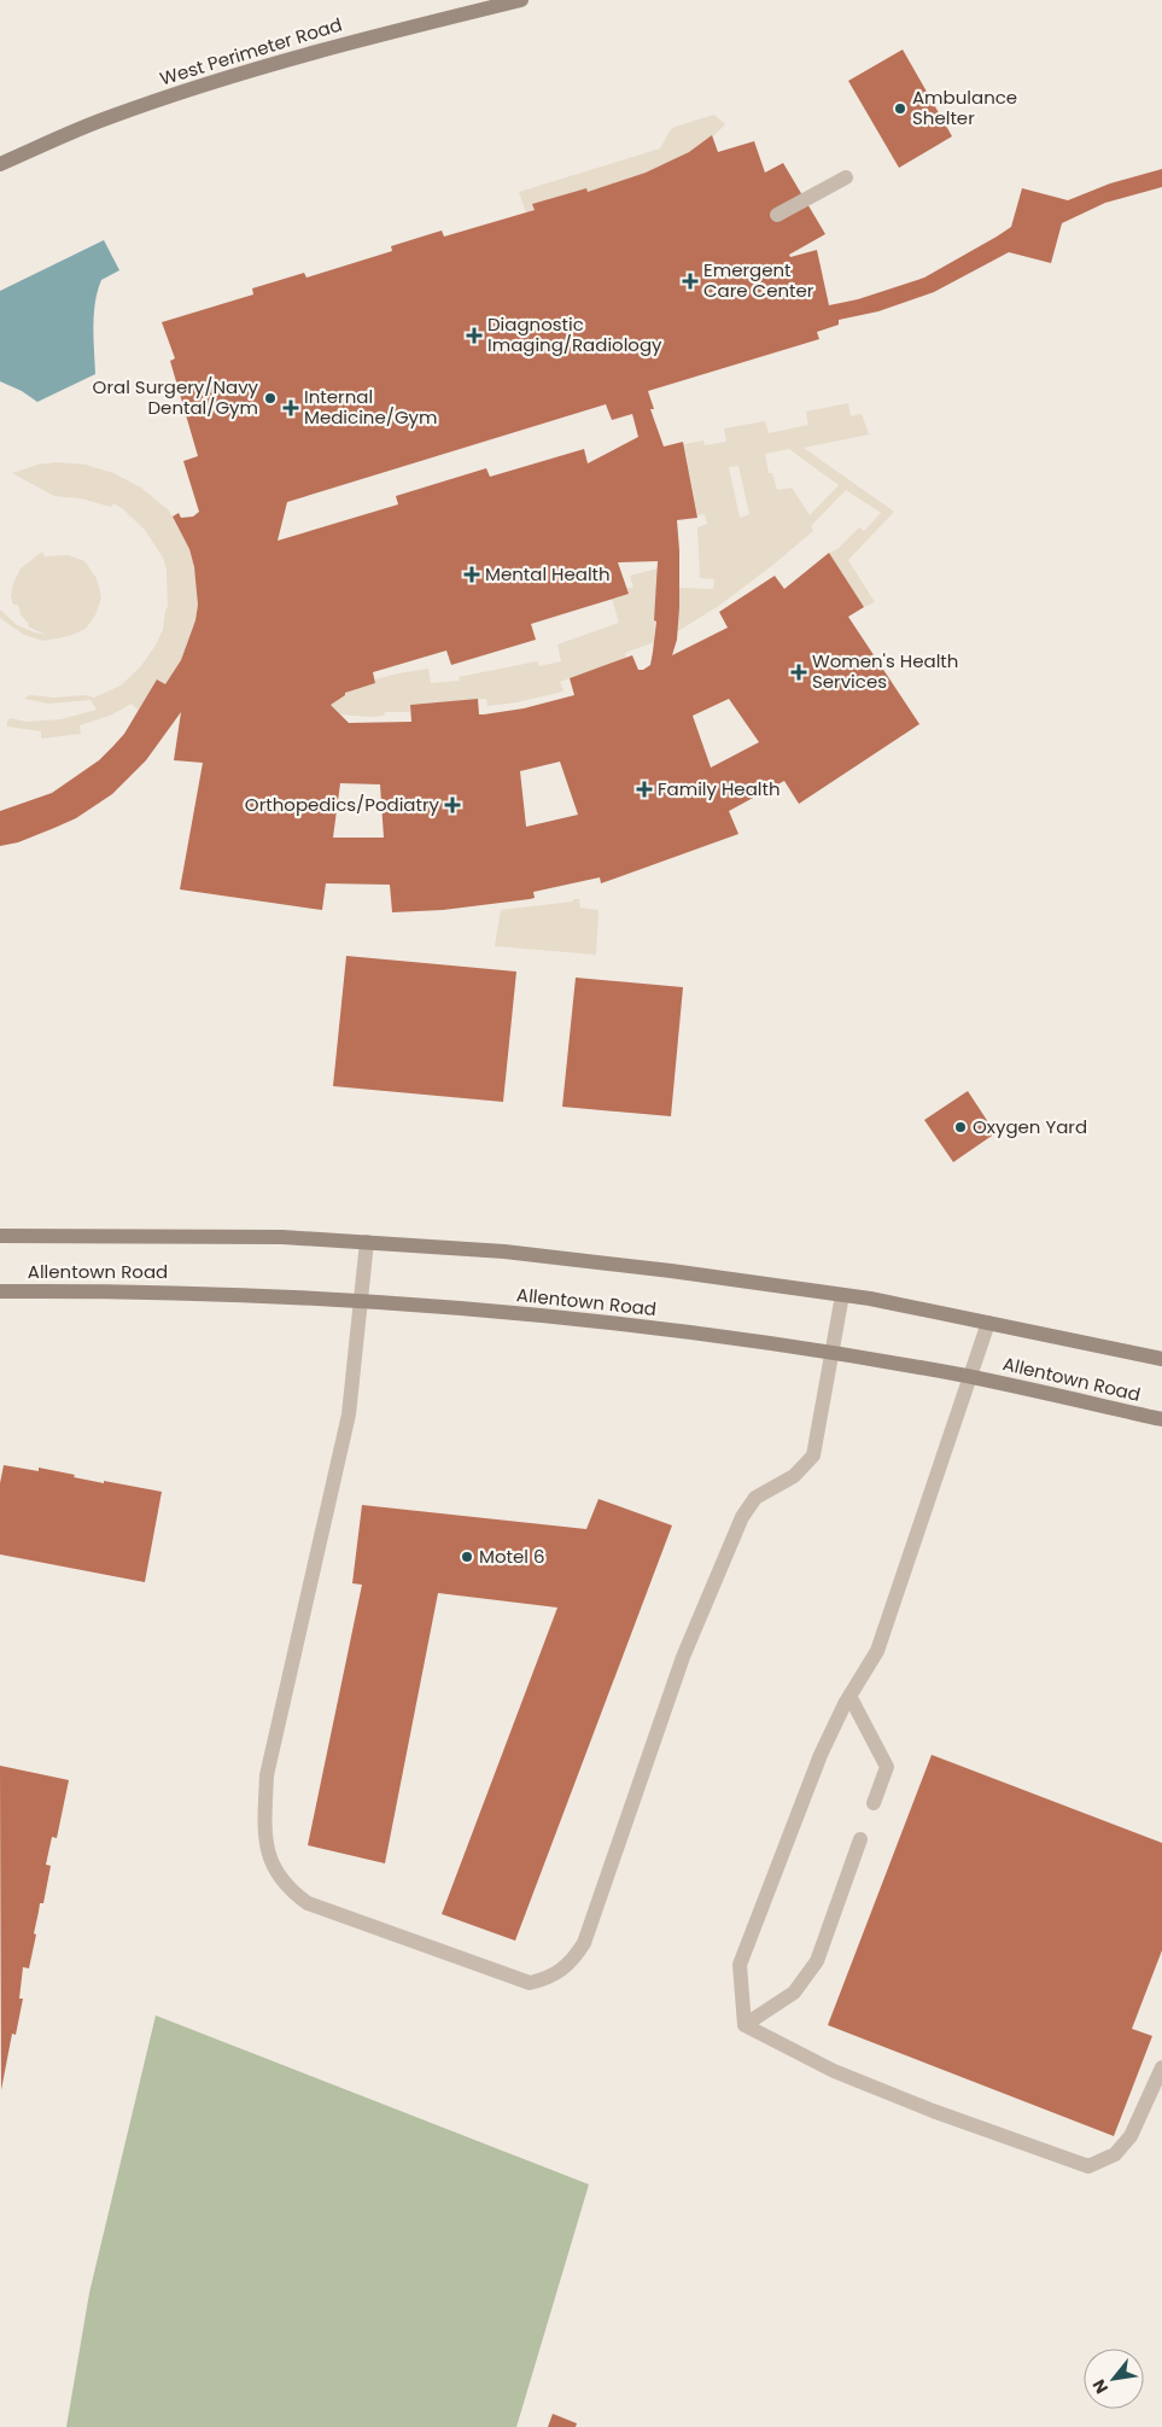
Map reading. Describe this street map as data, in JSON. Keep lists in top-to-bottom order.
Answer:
{
  "streets": {
    "main road": ["West Perimeter Road", "Allentown Road"]
  },
  "places": {
    "other": [
      "Ambulance Shelter",
      "Oral Surgery/Navy Dental/Gym",
      "Oxygen Yard",
      "Motel 6"
    ],
    "health": [
      "Emergent Care Center",
      "Diagnostic Imaging/Radiology",
      "Internal Medicine/Gym",
      "Mental Health",
      "Women's Health Services",
      "Family Health",
      "Orthopedics/Podiatry"
    ]
  },
  "north": "bottom left"
}
